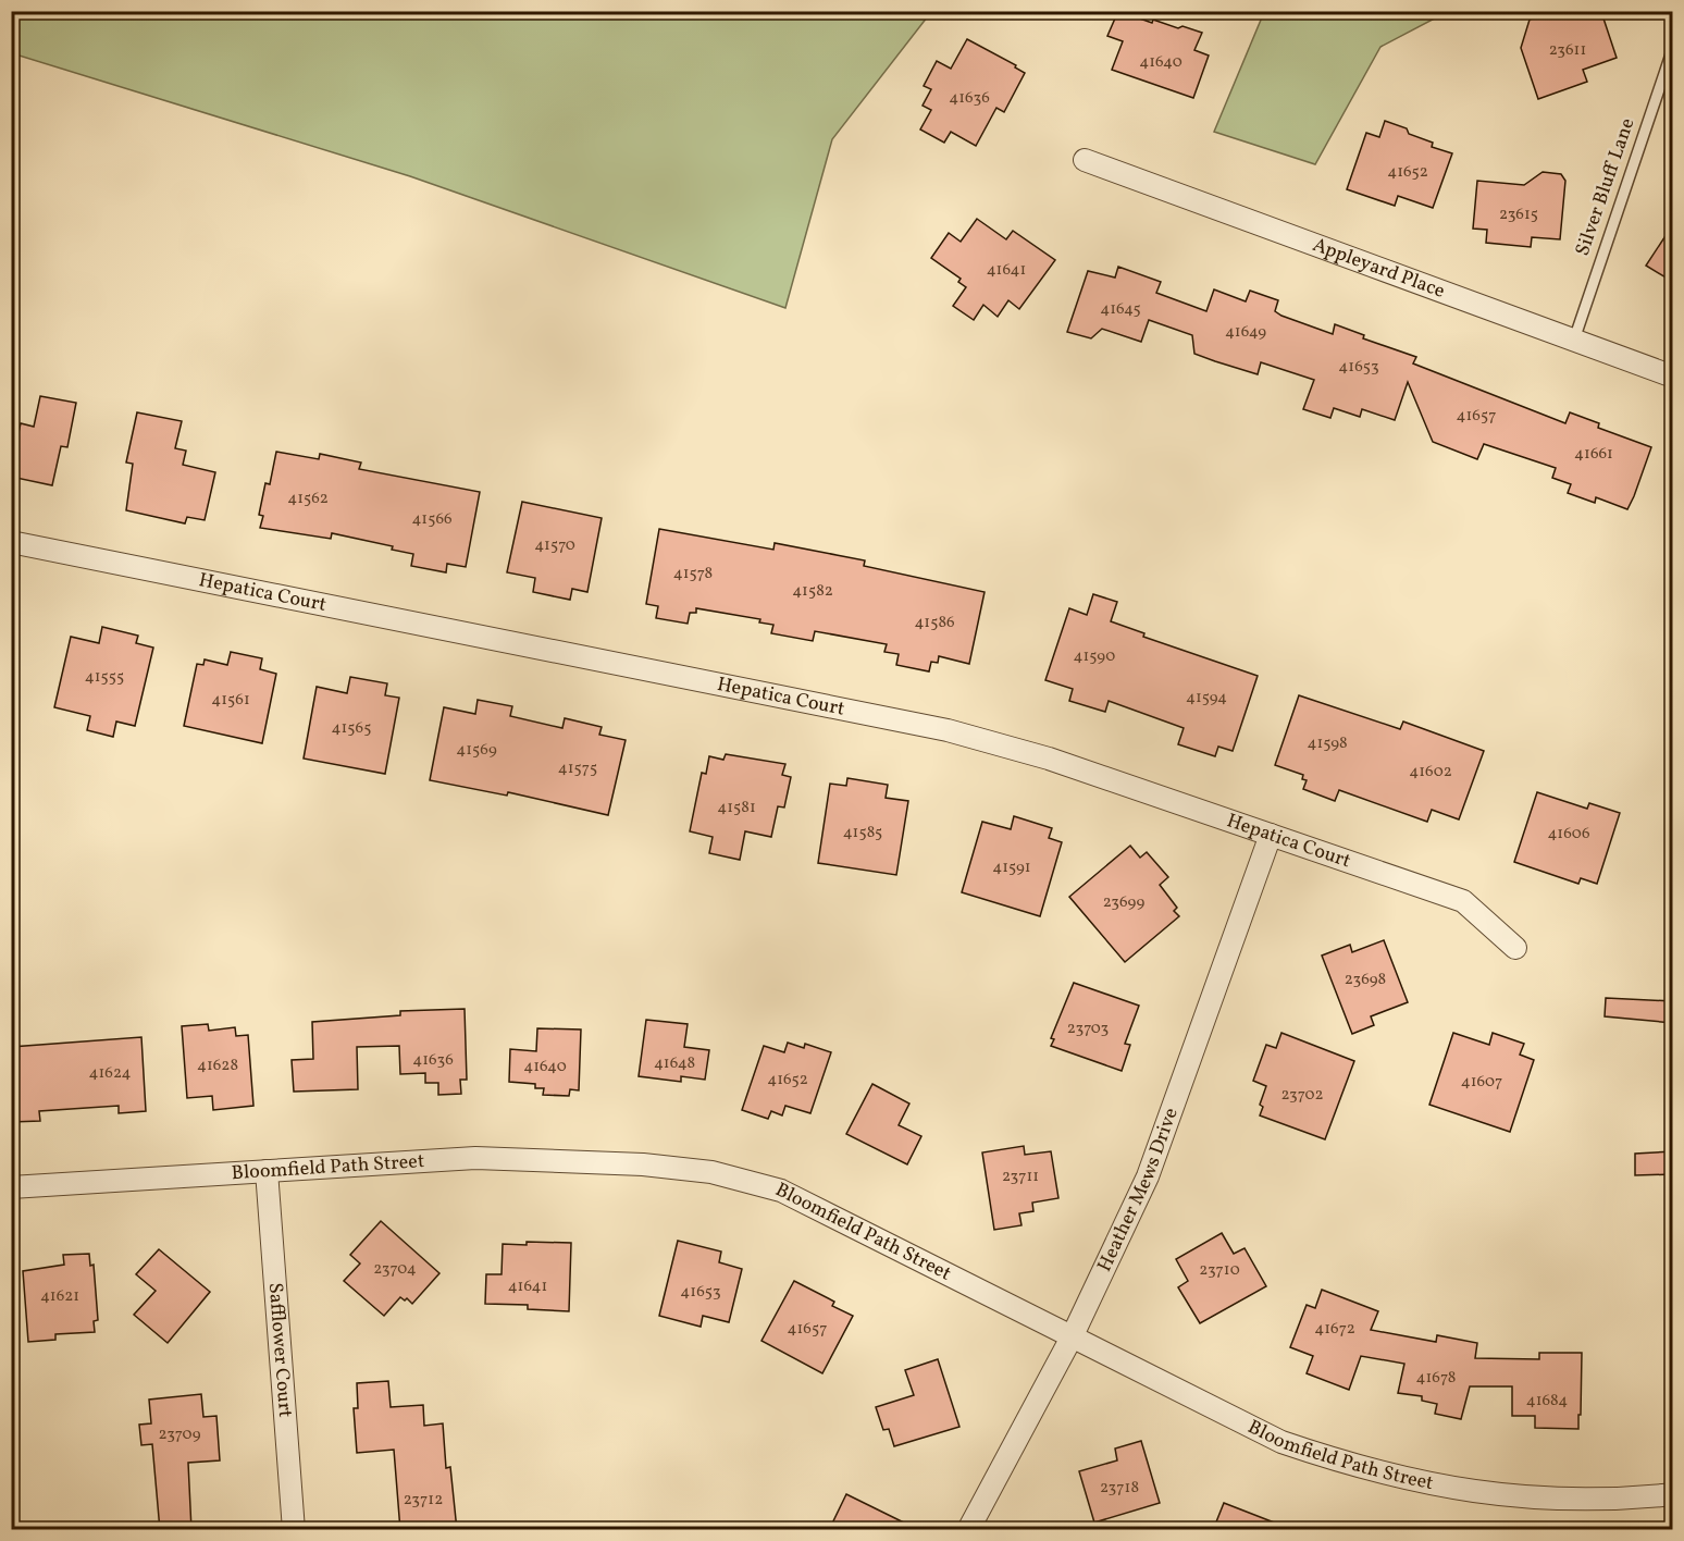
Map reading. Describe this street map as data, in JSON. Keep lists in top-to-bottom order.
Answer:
{
  "streets": {
    "street": [
      "Appleyard Place",
      "Hepatica Court",
      "Bloomfield Path Street",
      "Heather Mews Drive",
      "Safflower Court"
    ],
    "lane": ["Silver Bluff Lane"]
  },
  "crossings": [
    ["Silver Bluff Lane", "Appleyard Place"],
    ["Hepatica Court", "Heather Mews Drive"],
    ["Bloomfield Path Street", "Heather Mews Drive"],
    ["Bloomfield Path Street", "Safflower Court"]
  ],
  "house_numbers": [
    "23611",
    "41640",
    "41636",
    "41652",
    "23615",
    "41641",
    "41645",
    "41649",
    "41653",
    "41657",
    "41661",
    "41562",
    "41566",
    "41570",
    "41578",
    "41582",
    "41586",
    "41590",
    "41555",
    "41594",
    "41561",
    "41565",
    "41598",
    "41569",
    "41575",
    "41602",
    "41581",
    "41585",
    "41606",
    "41591",
    "23699",
    "23698",
    "23703",
    "41636",
    "41648",
    "41628",
    "41640",
    "41624",
    "41652",
    "41607",
    "23702",
    "23711",
    "23704",
    "23710",
    "41641",
    "41653",
    "41621",
    "41657",
    "41672",
    "41678",
    "41684",
    "23709",
    "23718",
    "23712"
  ]
}
